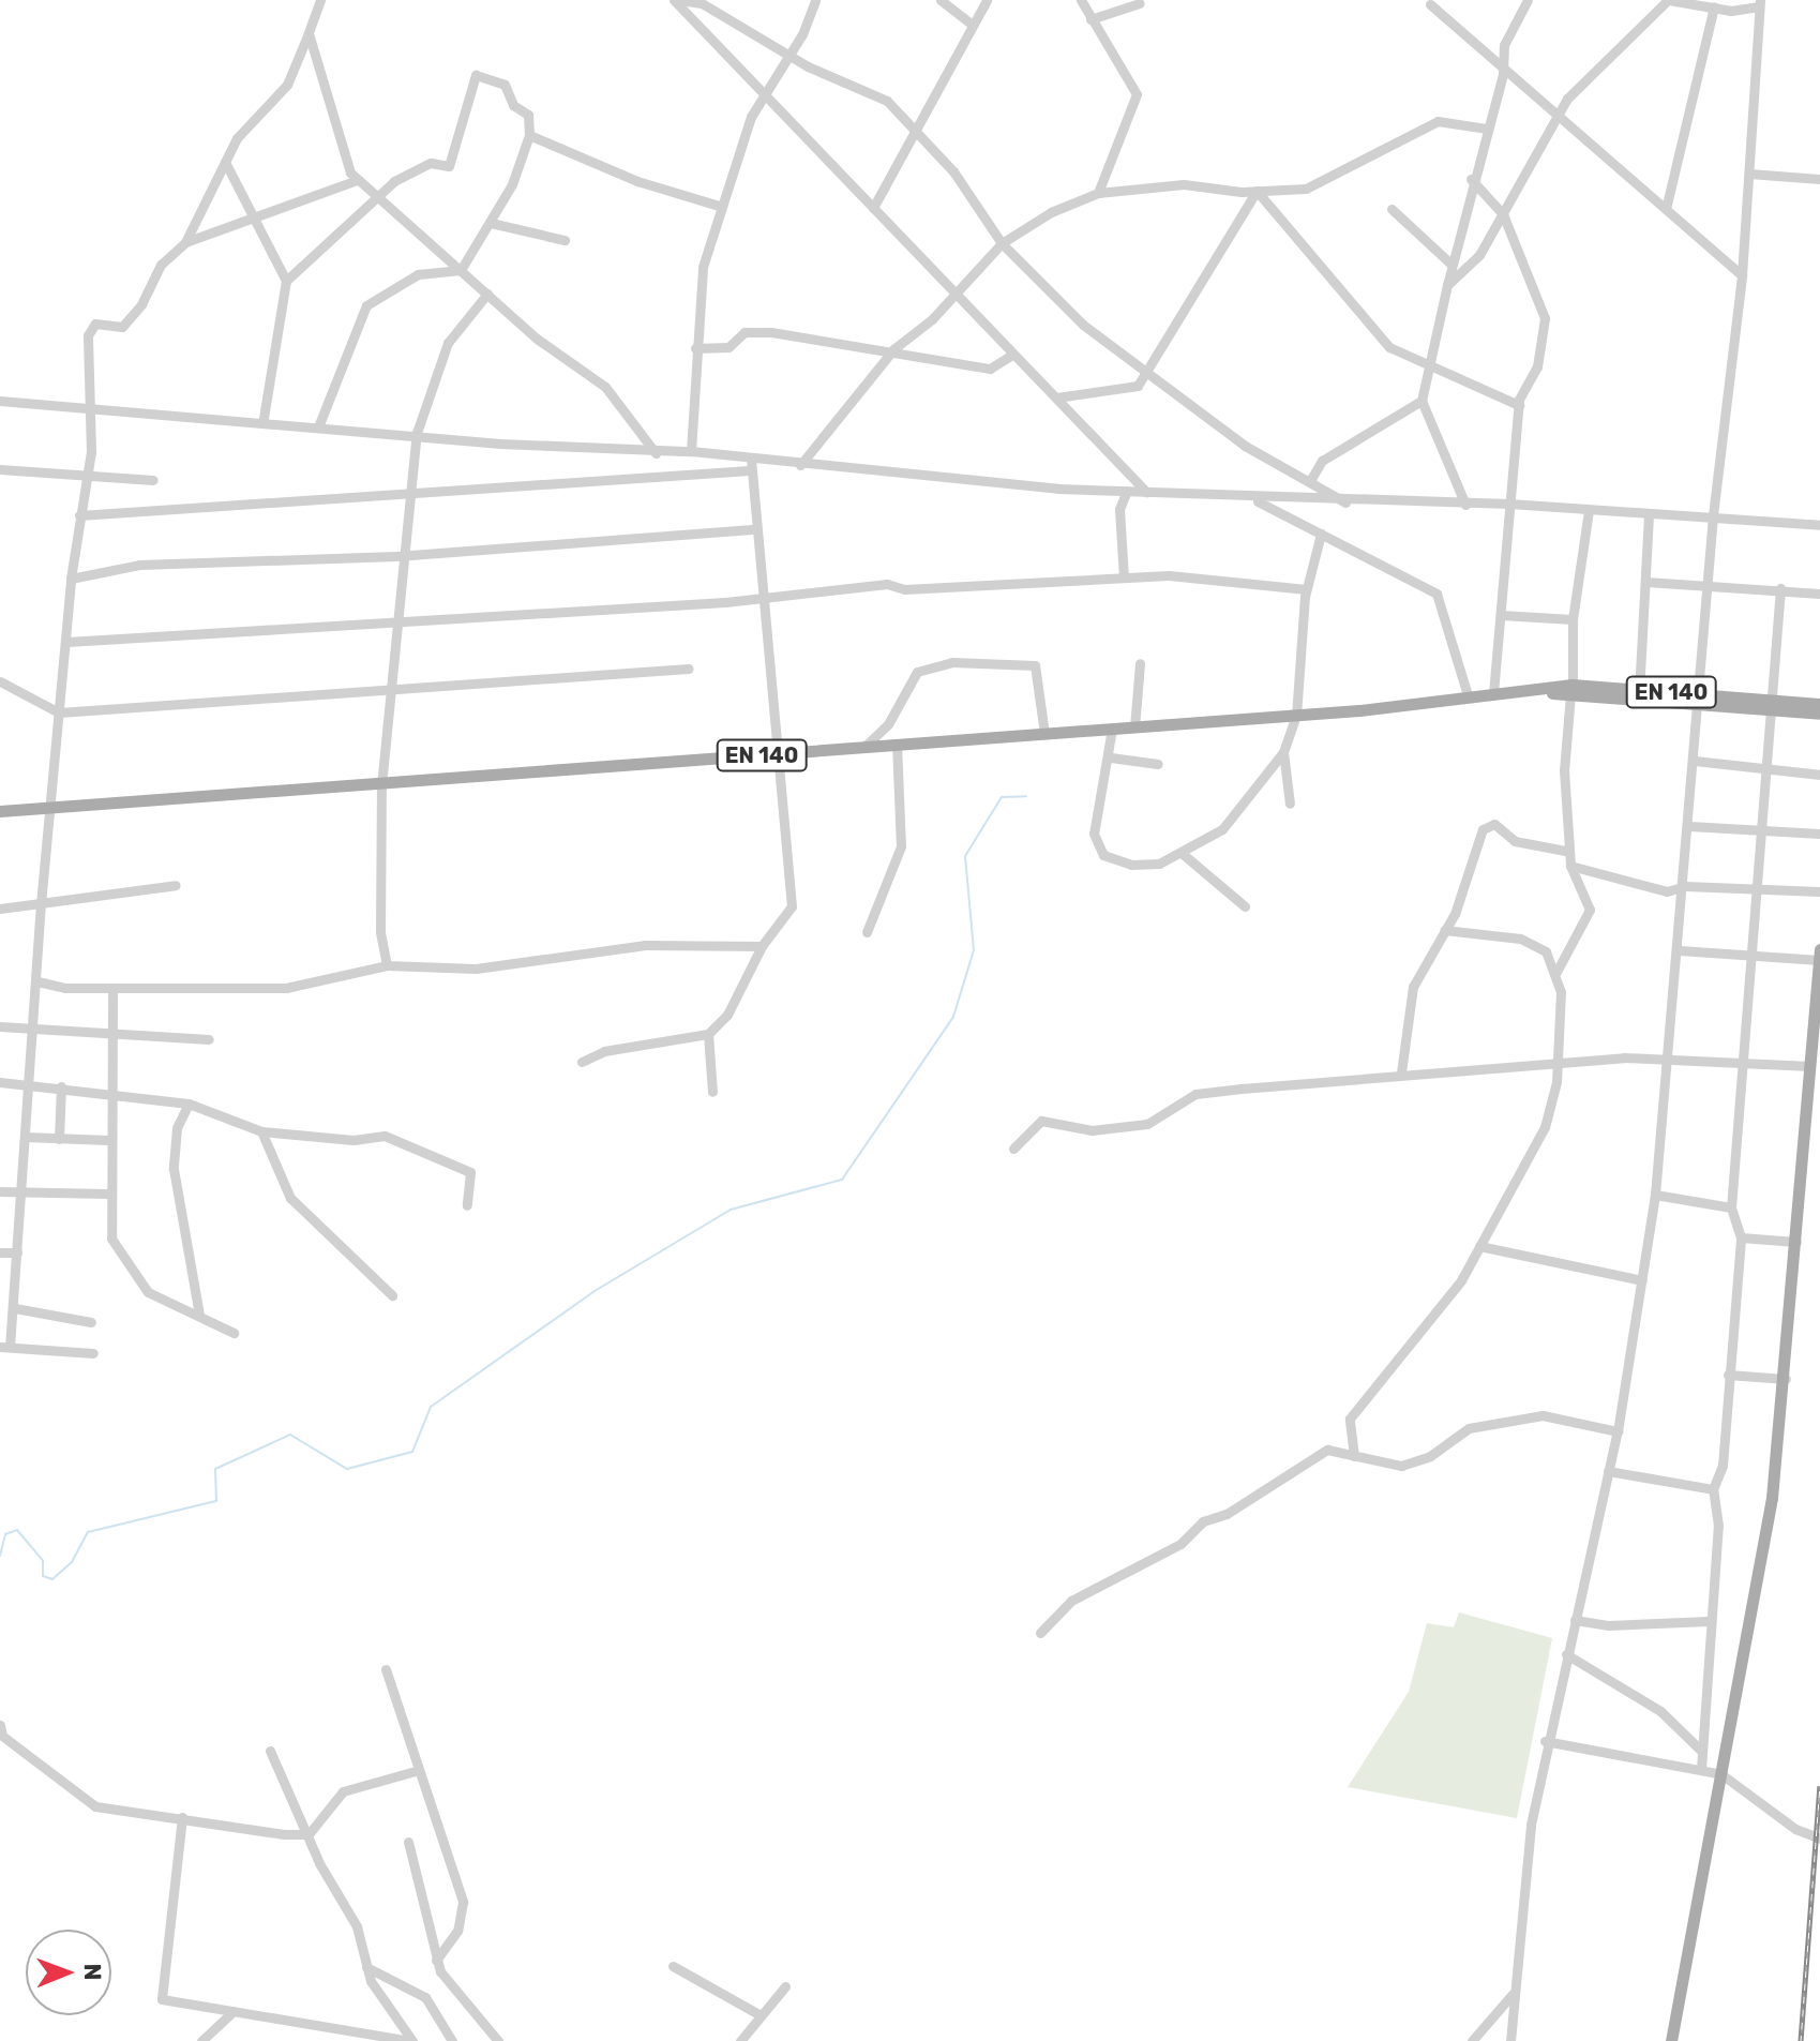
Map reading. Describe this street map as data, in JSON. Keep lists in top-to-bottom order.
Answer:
{
  "streets": {
    "main road": ["EN 140"]
  },
  "north": "right"
}
